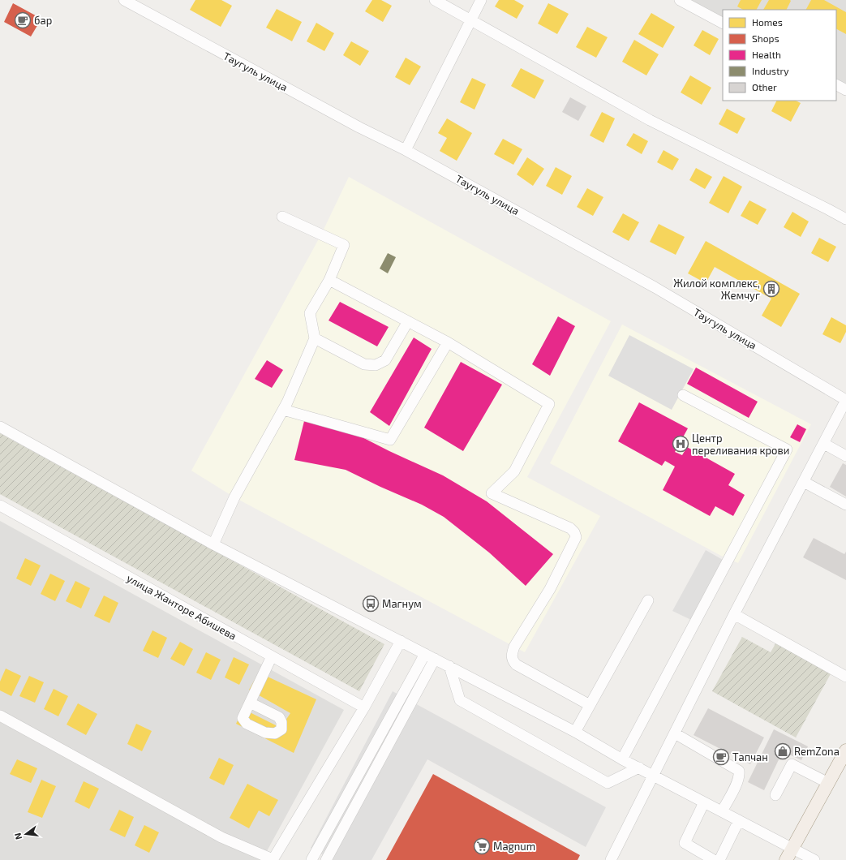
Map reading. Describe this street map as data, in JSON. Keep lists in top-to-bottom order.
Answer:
{
  "streets": {
    "street": ["Таугуль улица", "улица Жанторе Абишева"]
  },
  "places": {
    "cafe": ["бар", "Тапчан"],
    "building": ["Жилой комплекс, Жемчуг"],
    "hospital": ["Центр переливания крови"],
    "bus stop": ["Магнум"],
    "shop": ["RemZona"],
    "supermarket": ["Magnum"]
  },
  "legend": [
    "Homes",
    "Shops",
    "Health",
    "Industry",
    "Other"
  ],
  "north": "left"
}
